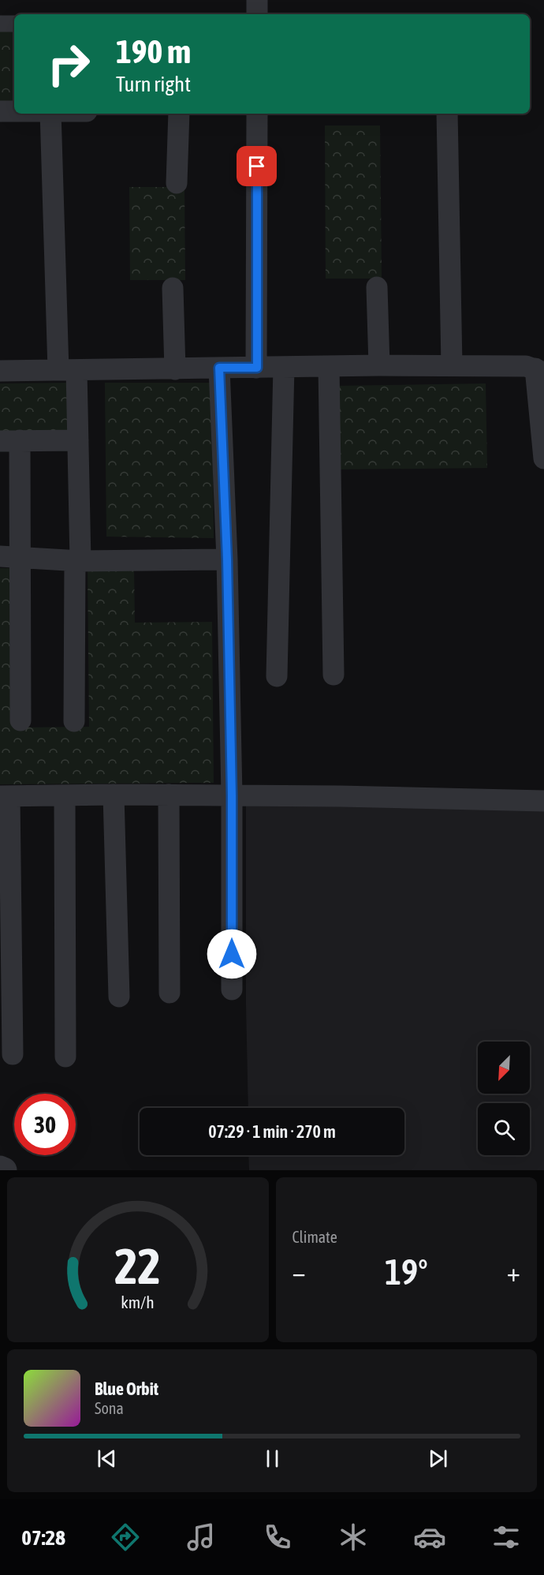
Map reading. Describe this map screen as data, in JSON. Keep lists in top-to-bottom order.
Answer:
{
  "north": "bottom left",
  "page": {
    "turn": ["190 m", "Turn right"],
    "limit": "30",
    "trip": "07:29 · 1 min · 270 m",
    "tile": "Climate",
    "heat": ["−", "19°", "+"],
    "song": ["Blue Orbit", "Sona"],
    "tabs": "07:28",
    "gauge": ["22", "km/h"]
  }
}
